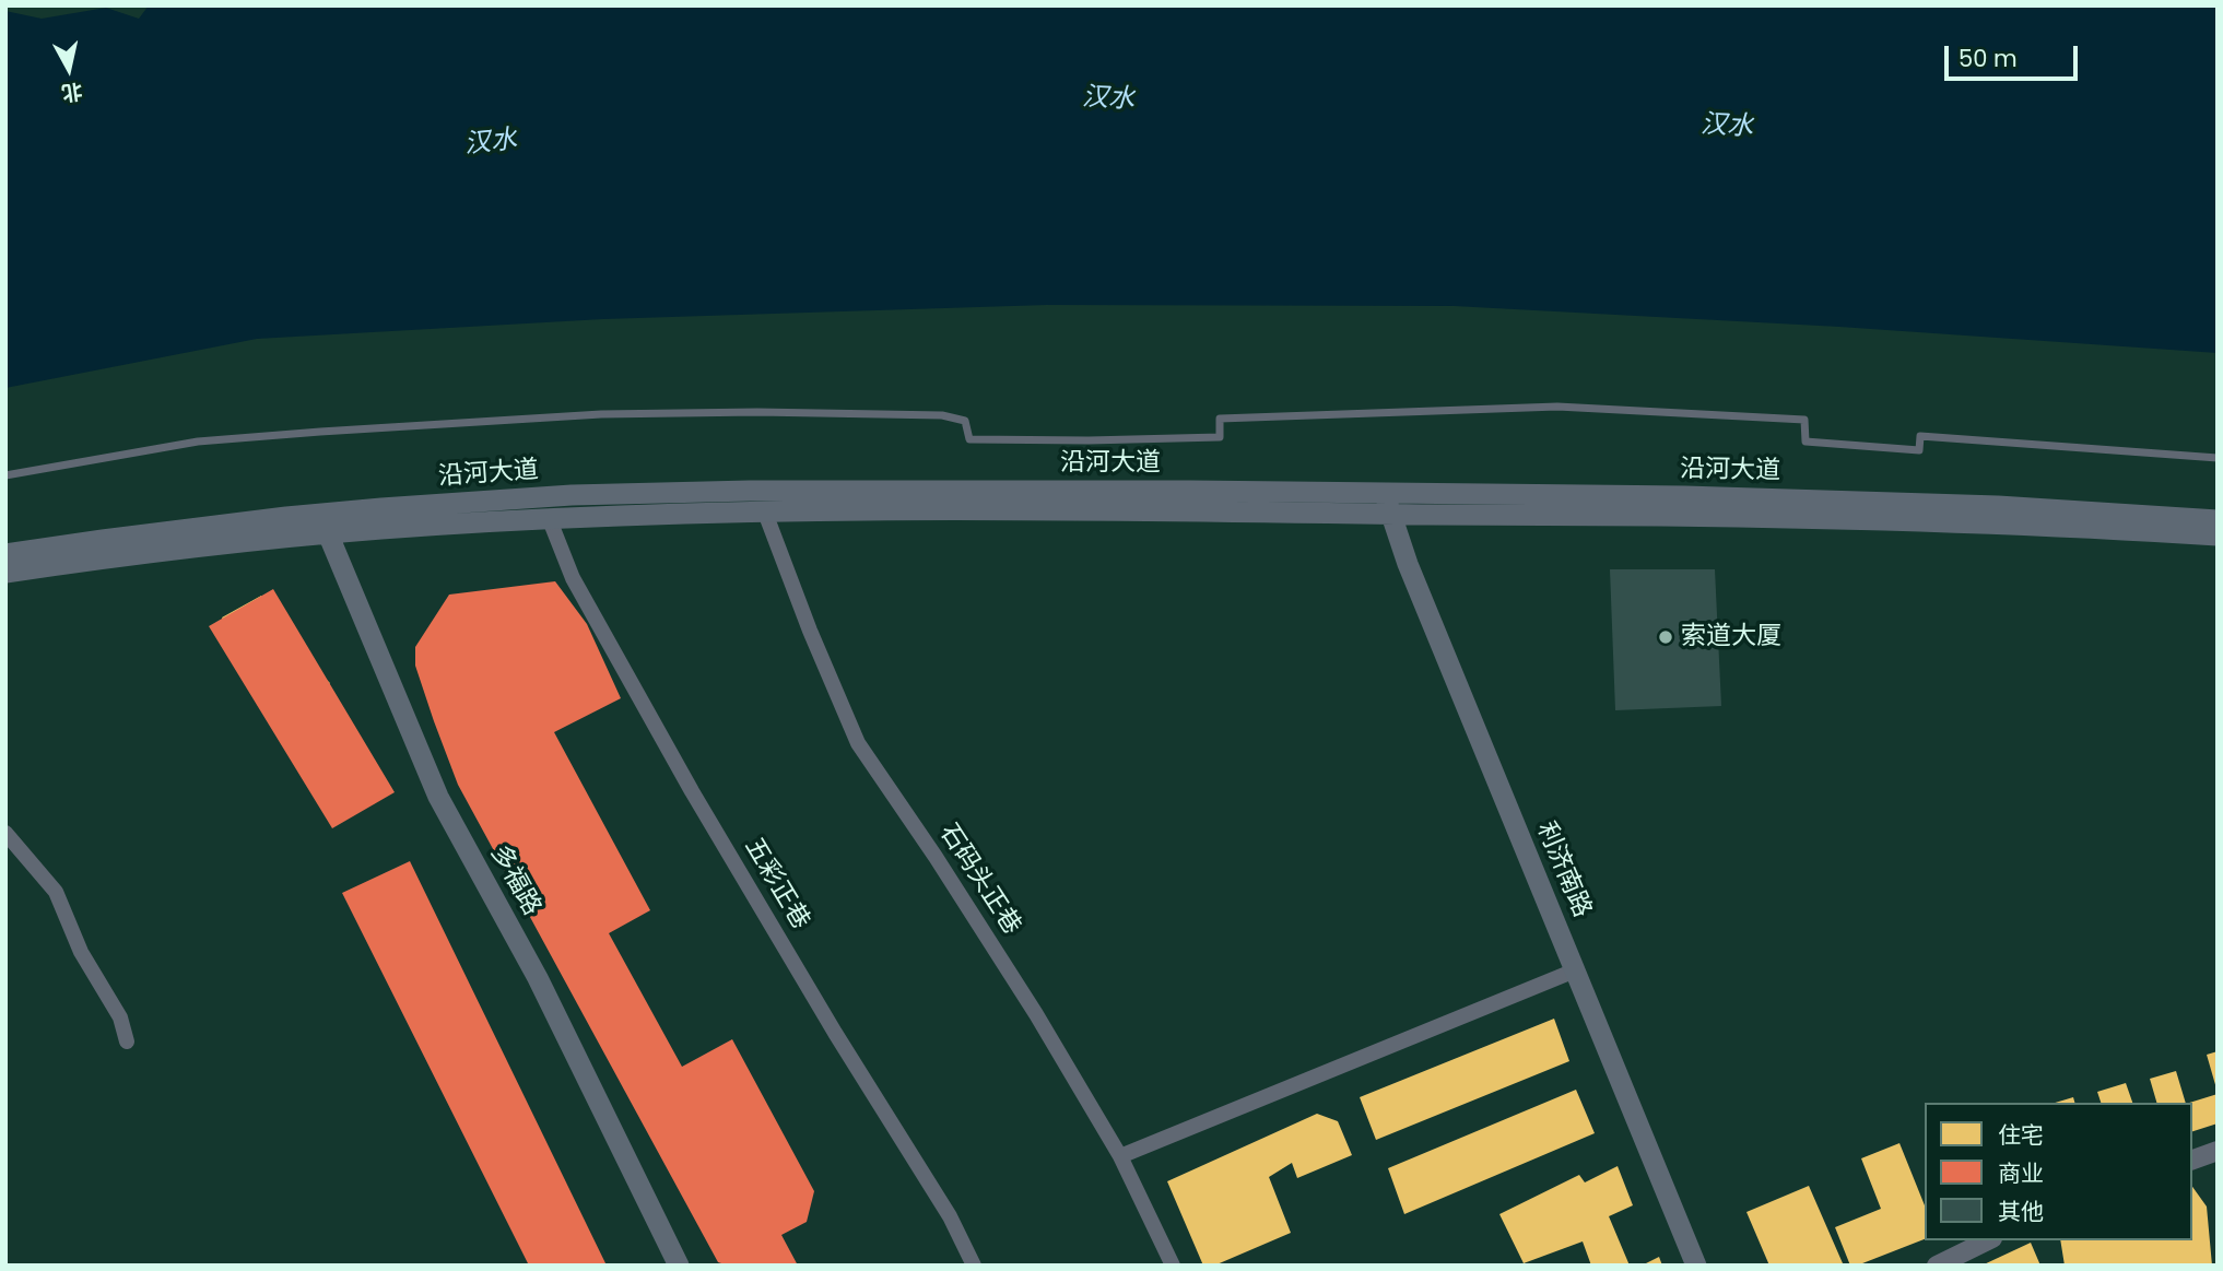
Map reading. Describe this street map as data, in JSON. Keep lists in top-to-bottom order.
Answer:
{
  "streets": {
    "main road": ["沿河大道", "利济南路", "多福路"],
    "street": ["石码头正巷", "五彩正巷"]
  },
  "crossings": [
    ["沿河大道", "利济南路"],
    ["沿河大道", "石码头正巷"],
    ["沿河大道", "多福路"],
    ["沿河大道", "五彩正巷"]
  ],
  "water": ["汉水"],
  "places": ["索道大厦"],
  "legend": ["住宅", "商业", "其他"],
  "scale_bar": "50 m",
  "north": "bottom"
}
